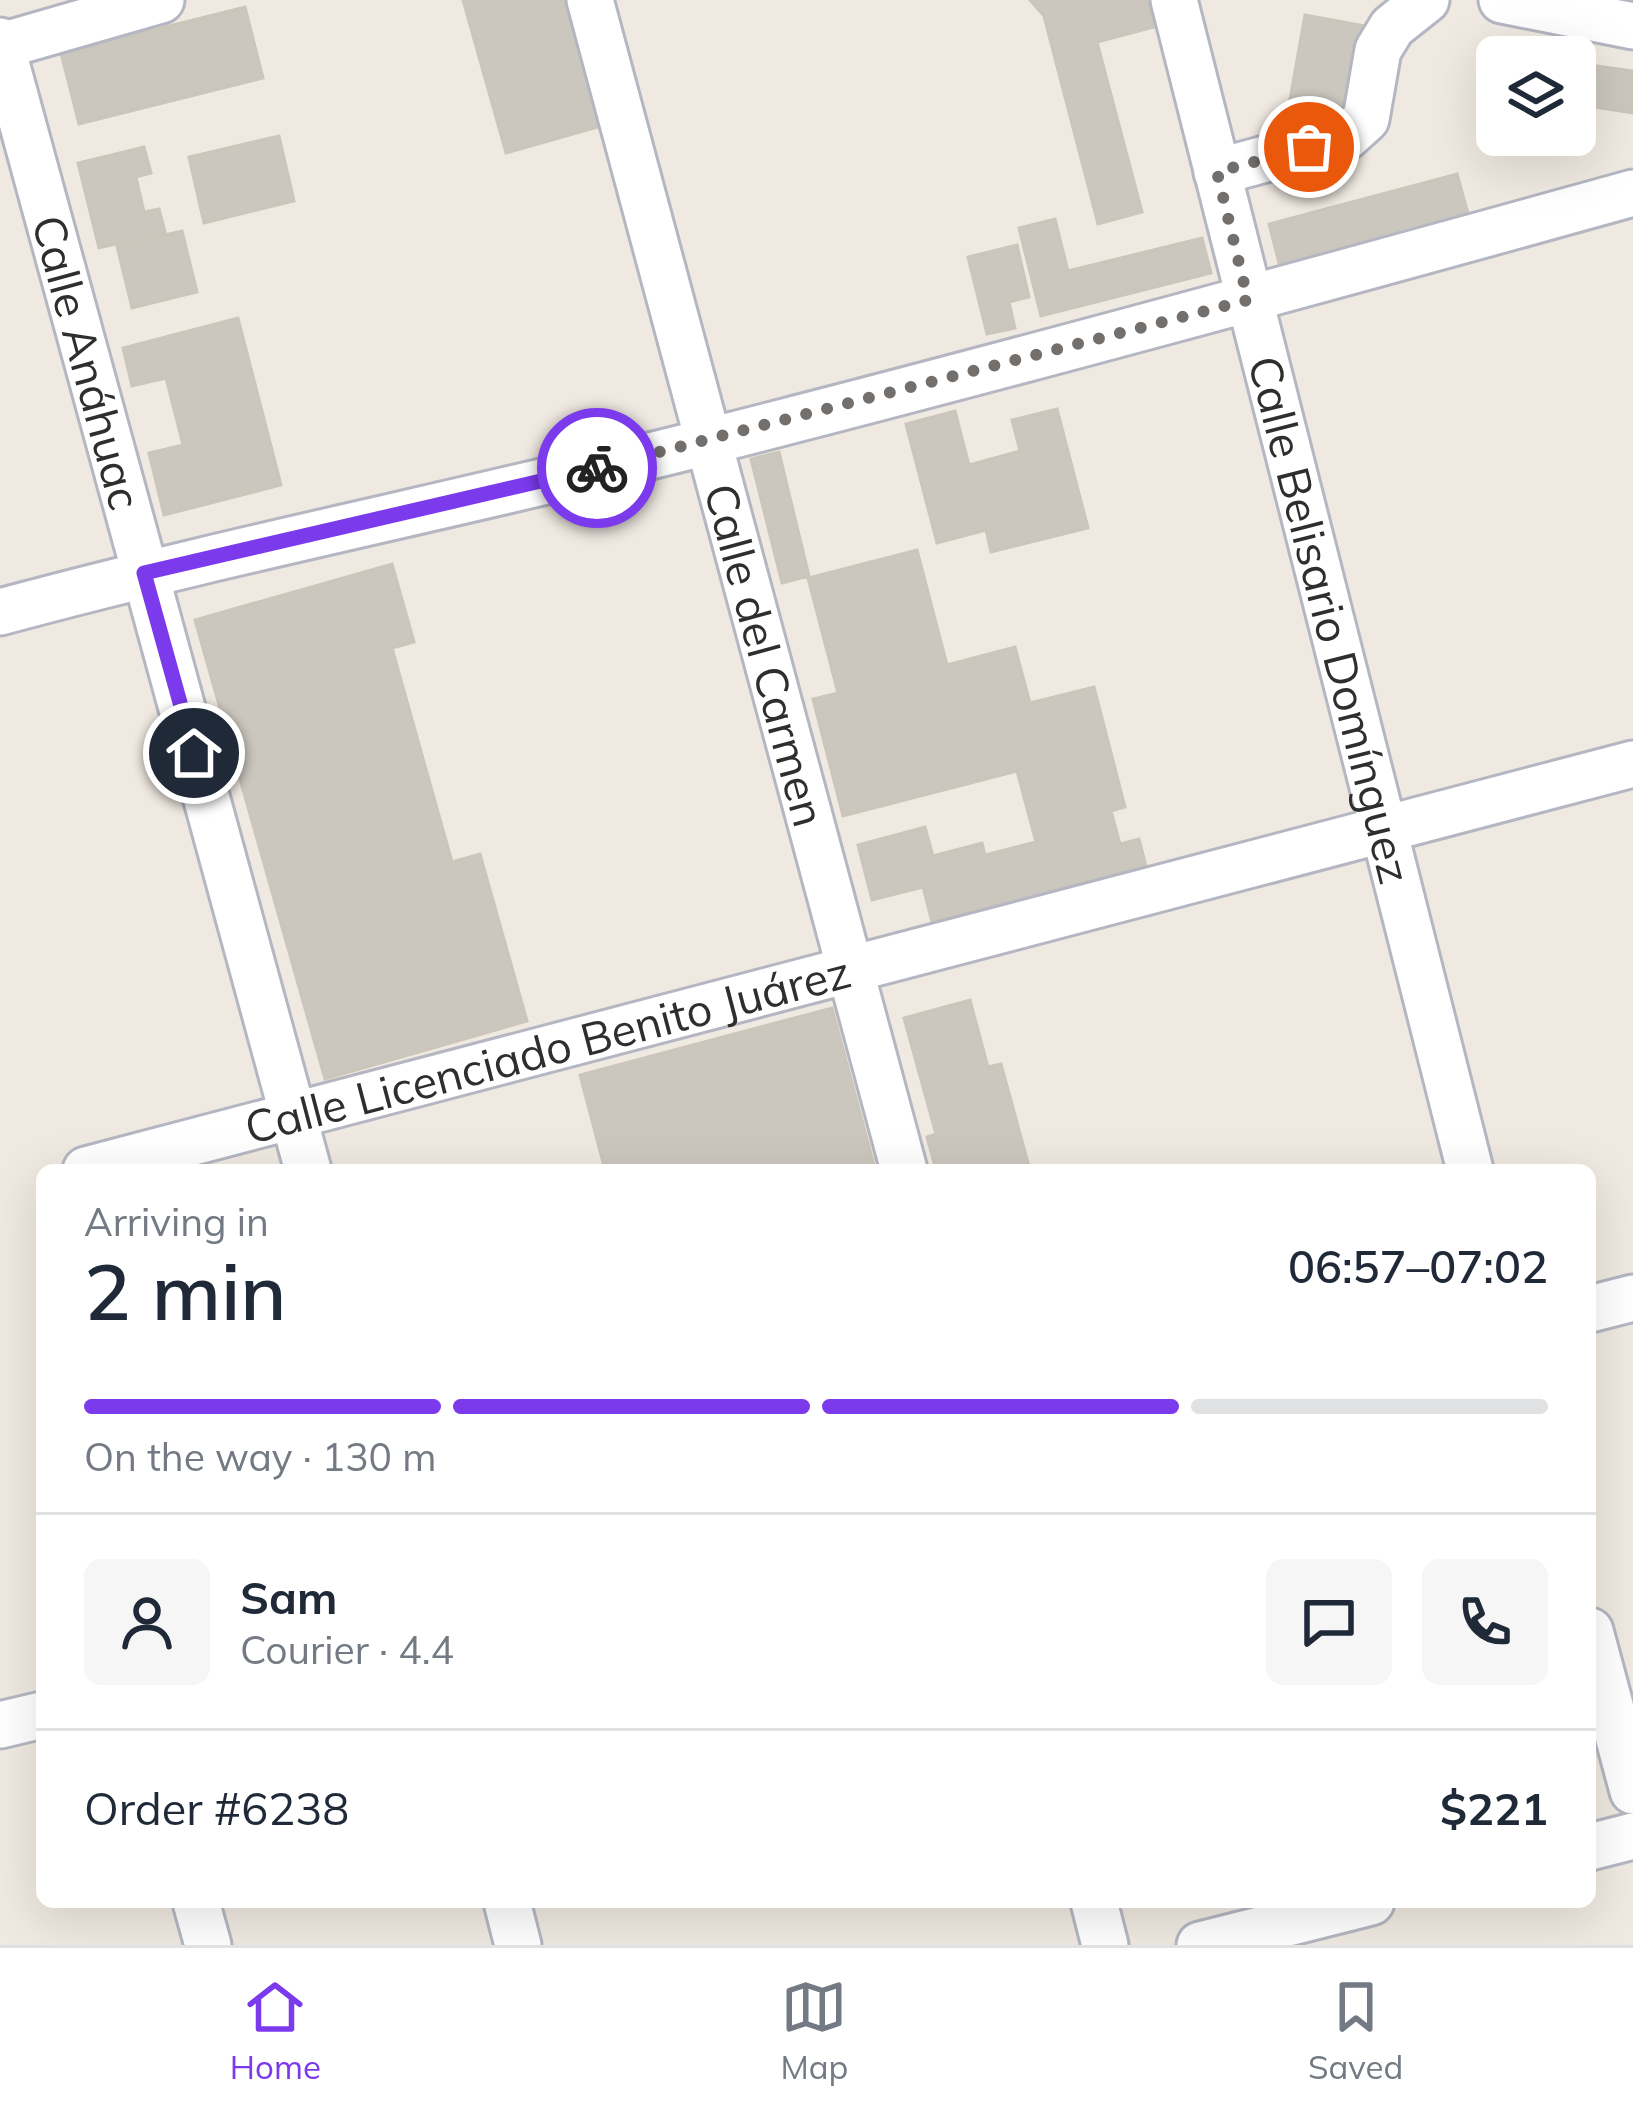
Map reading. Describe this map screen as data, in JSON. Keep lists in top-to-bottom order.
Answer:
{
  "streets": {
    "street": [
      "Calle Anáhuac",
      "Calle Belisario Domínguez",
      "Calle del Carmen",
      "Calle Licenciado Benito Juárez"
    ]
  },
  "crossings": [
    ["Calle Anáhuac", "Calle Licenciado Benito Juárez"],
    ["Calle Belisario Domínguez", "Calle Licenciado Benito Juárez"],
    ["Calle del Carmen", "Calle Licenciado Benito Juárez"]
  ],
  "page": {
    "heading": ["2 min", "Arriving in", "06:57–07:02"],
    "panel": [
      "Sam",
      "Courier · 4.4",
      "Order #6238",
      "$221"
    ],
    "bar": "On the way · 130 m",
    "tabs": ["Home", "Map", "Saved"]
  }
}
